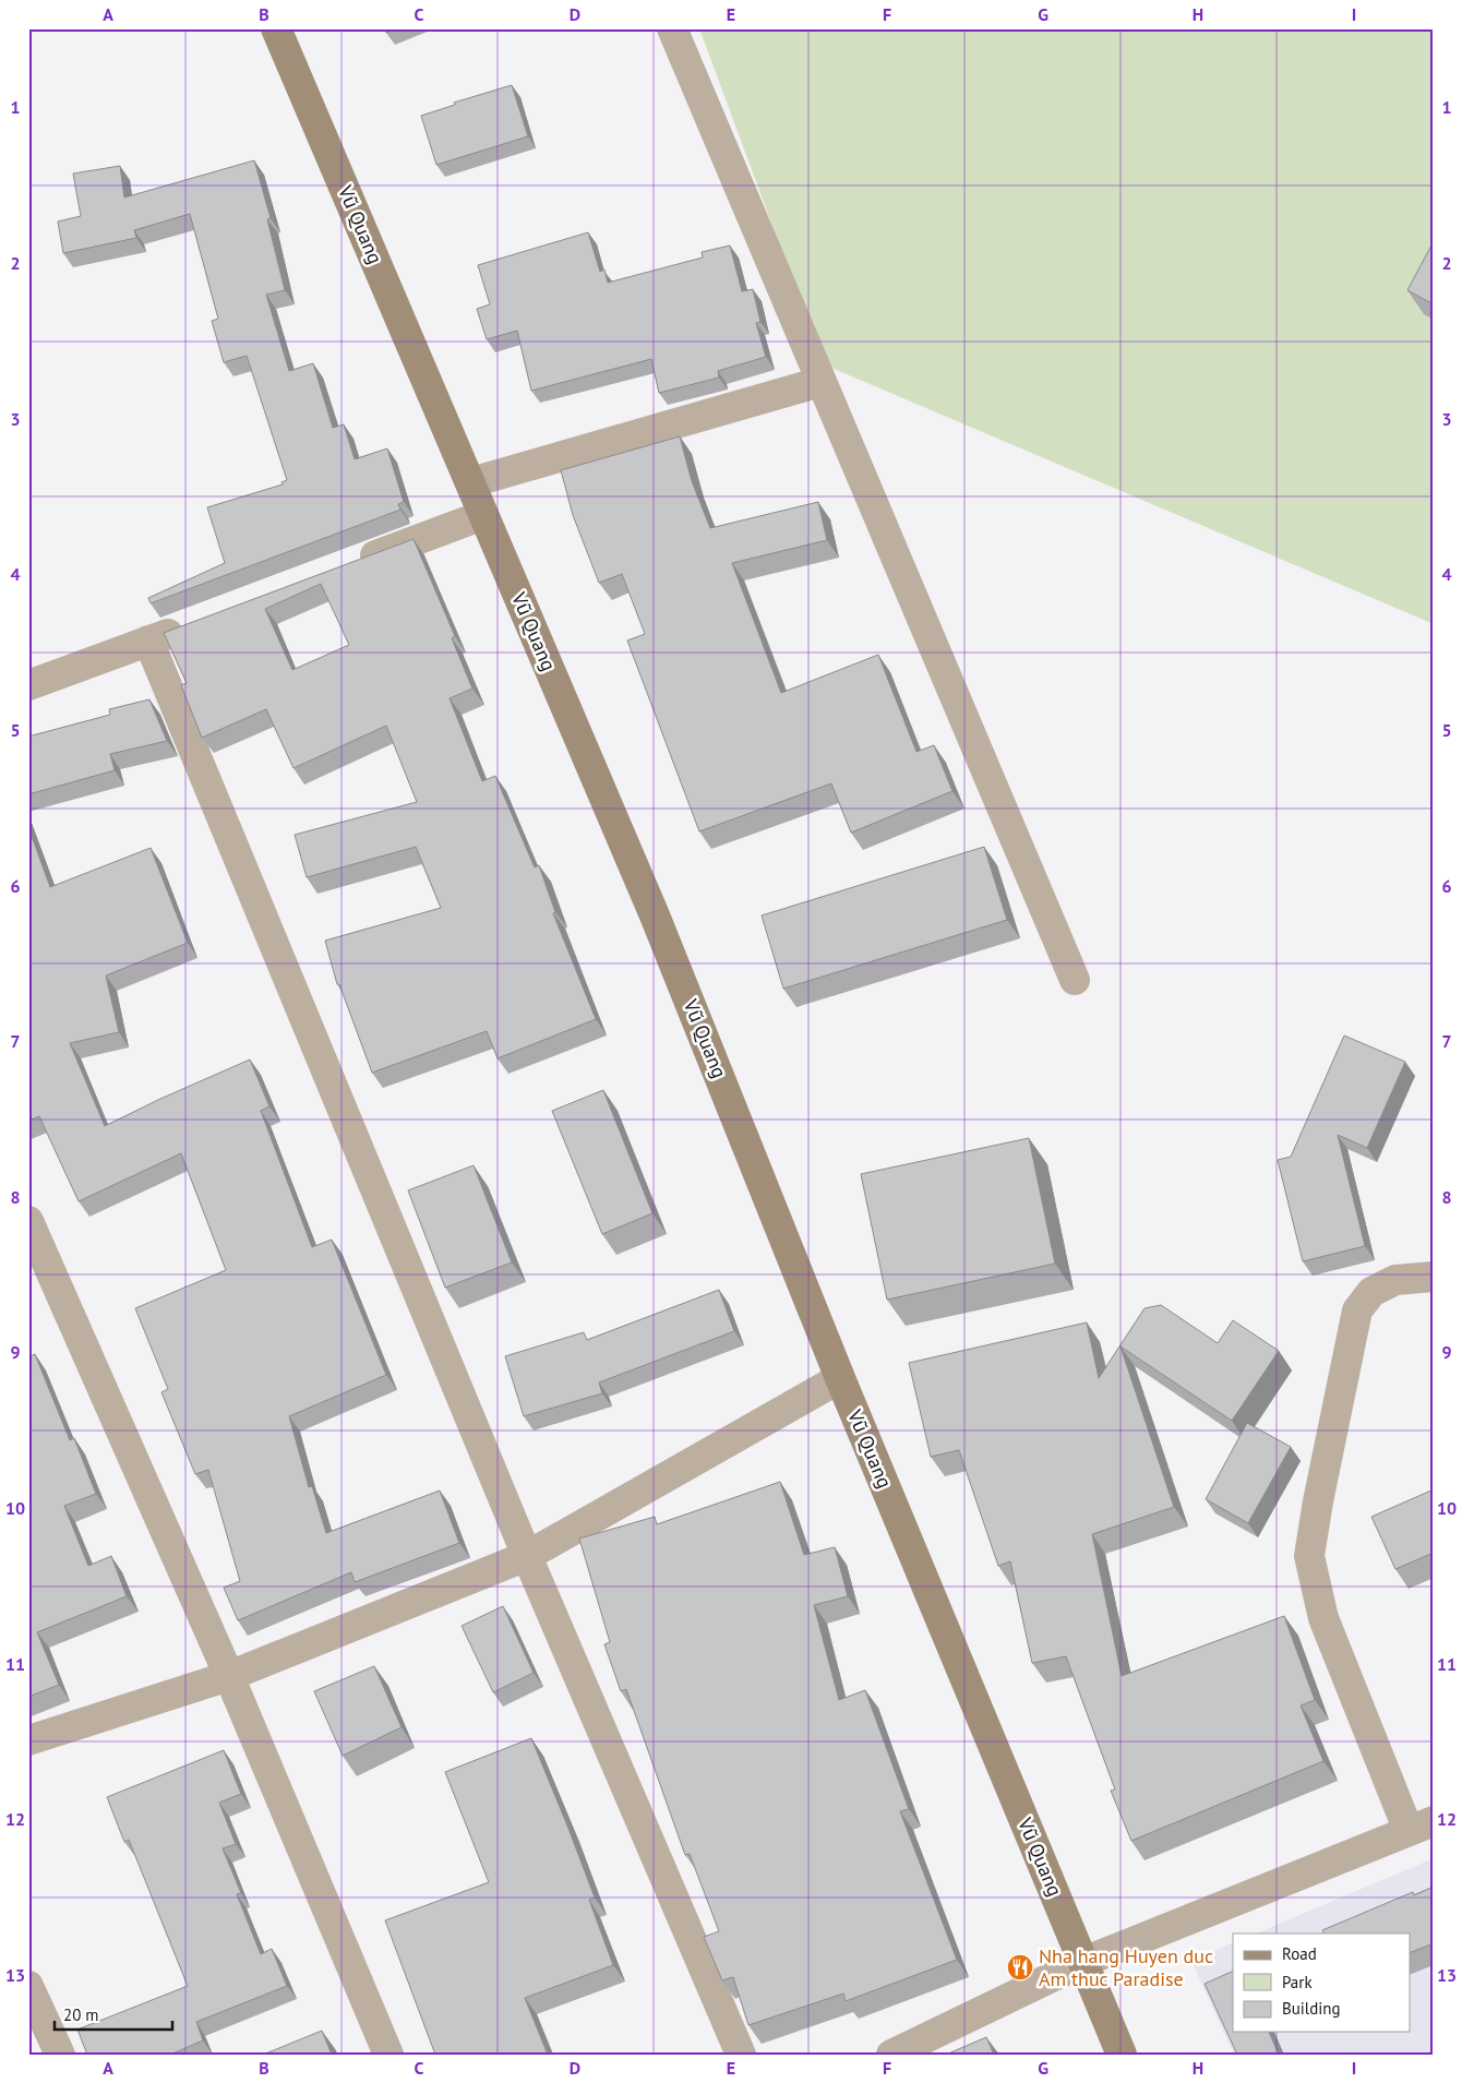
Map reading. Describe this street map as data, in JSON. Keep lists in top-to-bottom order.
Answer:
{
  "streets": {
    "main road": ["Vũ Quang"]
  },
  "places": {
    "restaurant": ["Nha hang Huyen duc Am thuc Paradise"]
  },
  "legend": ["Road", "Park", "Building"],
  "scale_bar": "20 m",
  "grid": {
    "columns": [
      "A",
      "B",
      "C",
      "D",
      "E",
      "F",
      "G",
      "H",
      "I"
    ],
    "rows": [
      "1",
      "2",
      "3",
      "4",
      "5",
      "6",
      "7",
      "8",
      "9",
      "10",
      "11",
      "12",
      "13"
    ]
  }
}
